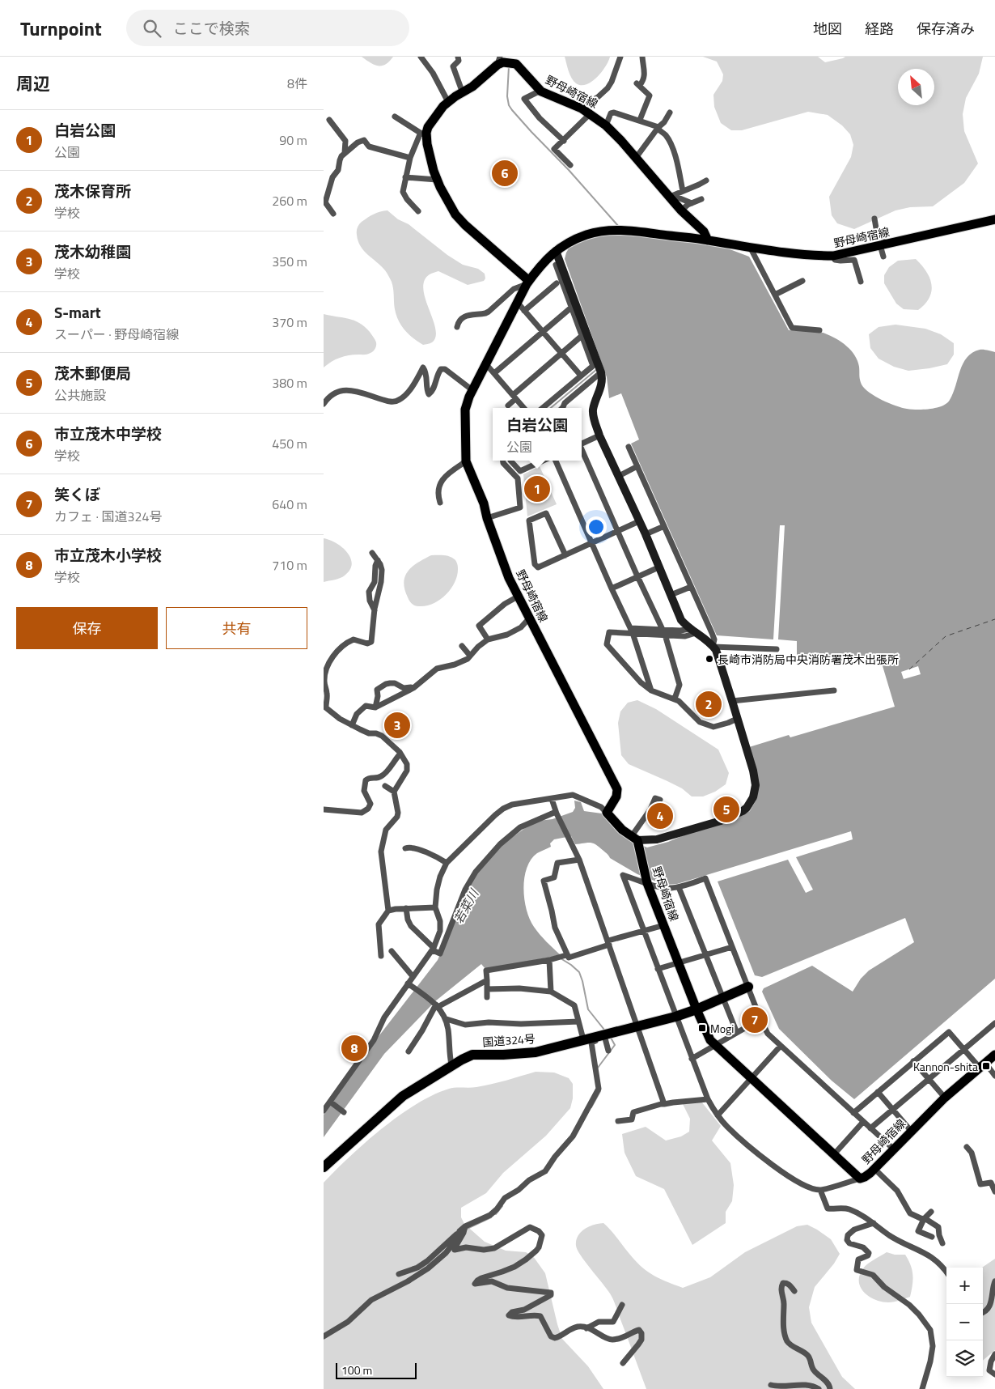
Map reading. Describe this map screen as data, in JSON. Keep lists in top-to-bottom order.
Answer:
{
  "streets": {
    "highway": ["国道324号"],
    "main road": ["野母崎宿線"]
  },
  "crossings": [
    ["野母崎宿線", "国道324号"]
  ],
  "water": ["若菜川"],
  "places": {
    "other": ["長崎市消防局中央消防署茂木出張所"],
    "transit": ["Mogi", "Kannon-shita"]
  },
  "scale_bar": "100 m",
  "north": "top left",
  "page": {
    "header": "Turnpoint",
    "search": "ここで検索",
    "nav": ["地図", "経路", "保存済み"],
    "heading": ["周辺", "8件"],
    "list": [
      {
        "mark": "1",
        "name": "白岩公園",
        "note": "公園",
        "value": "90 m"
      },
      {
        "mark": "2",
        "name": "茂木保育所",
        "note": "学校",
        "value": "260 m"
      },
      {
        "mark": "3",
        "name": "茂木幼稚園",
        "note": "学校",
        "value": "350 m"
      },
      {
        "mark": "4",
        "name": "S-mart",
        "note": "スーパー · 野母崎宿線",
        "value": "370 m"
      },
      {
        "mark": "5",
        "name": "茂木郵便局",
        "note": "公共施設",
        "value": "380 m"
      },
      {
        "mark": "6",
        "name": "市立茂木中学校",
        "note": "学校",
        "value": "450 m"
      },
      {
        "mark": "7",
        "name": "笑くぼ",
        "note": "カフェ · 国道324号",
        "value": "640 m"
      },
      {
        "mark": "8",
        "name": "市立茂木小学校",
        "note": "学校",
        "value": "710 m"
      }
    ],
    "pins": [
      "6",
      "1",
      "2",
      "3",
      "5",
      "4",
      "7",
      "8"
    ],
    "popup": ["白岩公園", "公園"],
    "buttons": ["保存", "共有"],
    "map_buttons": ["+", "−"],
    "scale": "100 m"
  }
}
